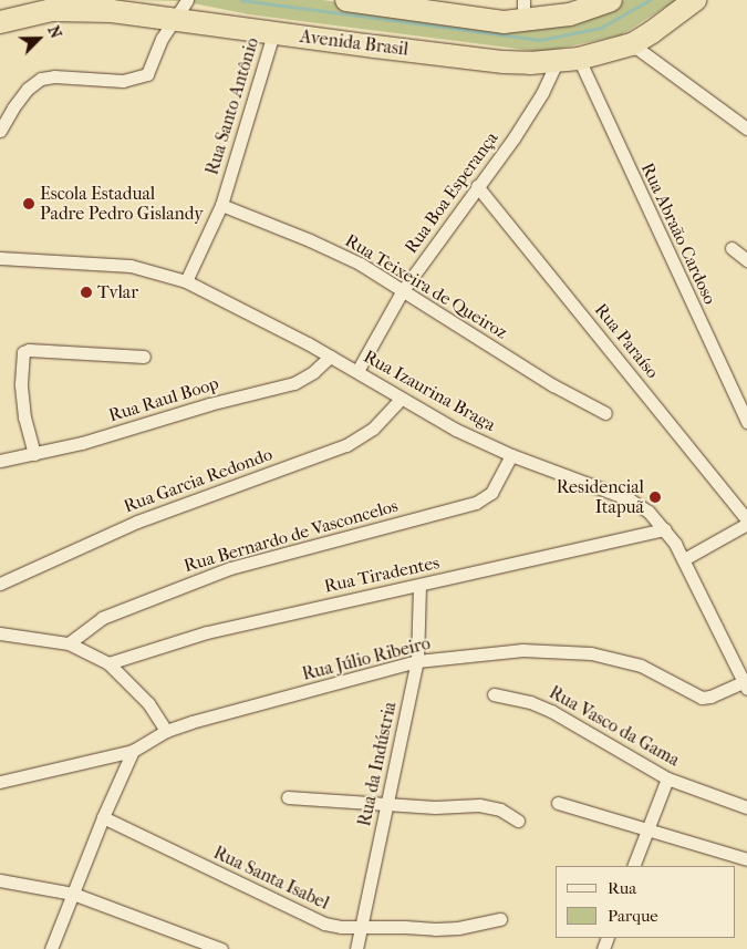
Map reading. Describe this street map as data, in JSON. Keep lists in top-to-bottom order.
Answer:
{
  "streets": {
    "highway": ["Avenida Brasil"],
    "street": [
      "Rua Santo Antônio",
      "Rua Boa Esperança",
      "Rua Abraão Cardoso",
      "Rua Teixeira de Queiroz",
      "Rua Paraíso",
      "Rua Izaurina Braga",
      "Rua Raul Boop",
      "Rua Garcia Redondo",
      "Rua Bernardo de Vasconcelos",
      "Rua Tiradentes",
      "Rua Júlio Ribeiro",
      "Rua Vasco da Gama",
      "Rua da Indústria",
      "Rua Santa Isabel"
    ]
  },
  "crossings": [
    ["Avenida Brasil", "Rua Santo Antônio"],
    ["Avenida Brasil", "Rua Boa Esperança"],
    ["Avenida Brasil", "Rua Abraão Cardoso"],
    ["Rua Santo Antônio", "Rua Teixeira de Queiroz"],
    ["Rua Santo Antônio", "Rua Izaurina Braga"],
    ["Rua Boa Esperança", "Rua Teixeira de Queiroz"],
    ["Rua Boa Esperança", "Rua Paraíso"],
    ["Rua Boa Esperança", "Rua Izaurina Braga"],
    ["Rua Izaurina Braga", "Rua Raul Boop"],
    ["Rua Izaurina Braga", "Rua Garcia Redondo"],
    ["Rua Izaurina Braga", "Rua Bernardo de Vasconcelos"],
    ["Rua Izaurina Braga", "Rua Tiradentes"],
    ["Rua Izaurina Braga", "Rua Júlio Ribeiro"],
    ["Rua Tiradentes", "Rua da Indústria"],
    ["Rua Júlio Ribeiro", "Rua da Indústria"],
    ["Rua da Indústria", "Rua Santa Isabel"]
  ],
  "places": ["Escola Estadual Padre Pedro Gislandy", "Tvlar", "Residencial Itapuã"],
  "legend": ["Rua", "Parque"],
  "north": "top right"
}
